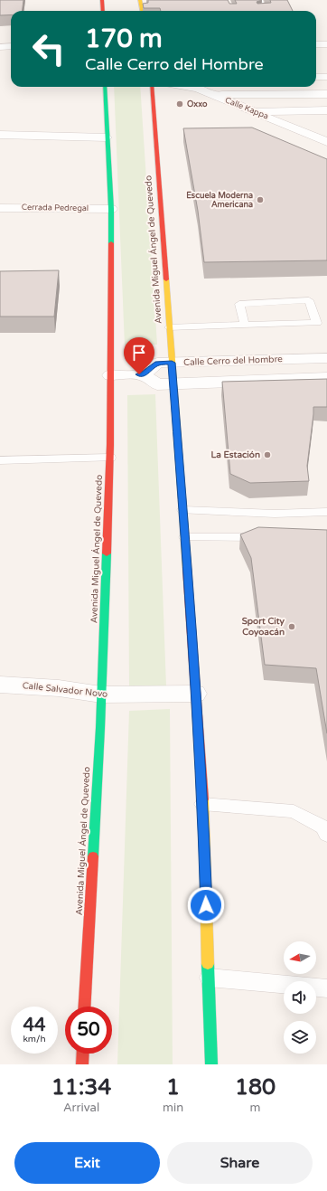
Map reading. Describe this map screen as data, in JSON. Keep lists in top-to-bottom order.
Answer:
{
  "streets": {
    "main road": ["Avenida Miguel Ángel de Quevedo"],
    "street": [
      "Calle Kappa",
      "Cerrada Pedregal",
      "Calle Cerro del Hombre",
      "Calle Salvador Novo"
    ]
  },
  "crossings": [
    ["Cerrada Pedregal", "Avenida Miguel Ángel de Quevedo"],
    ["Avenida Miguel Ángel de Quevedo", "Calle Cerro del Hombre"],
    ["Avenida Miguel Ángel de Quevedo", "Calle Salvador Novo"]
  ],
  "places": [
    "Oxxo",
    "Escuela Moderna Americana",
    "La Estación",
    "Sport City Coyoacán"
  ],
  "north": "left",
  "page": {
    "turn": ["170 m", "Calle Cerro del Hombre"],
    "speed": "44 km/h",
    "limit": "50",
    "eta": [
      "11:34",
      "Arrival",
      "1",
      "min",
      "180",
      "m"
    ],
    "buttons": ["Exit", "Share"]
  }
}
